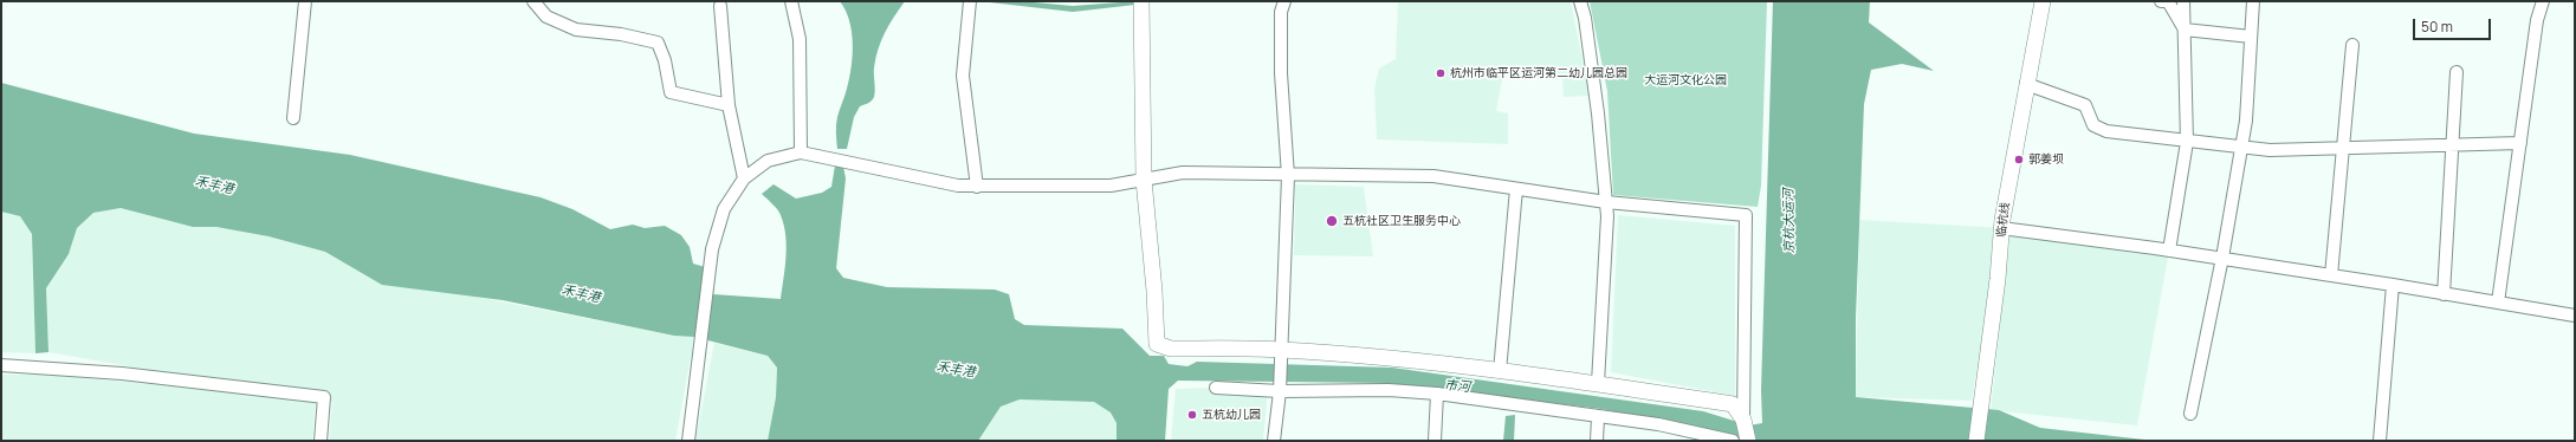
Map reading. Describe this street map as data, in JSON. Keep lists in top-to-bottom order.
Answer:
{
  "streets": {
    "street": ["临杭线"]
  },
  "water": ["禾丰港", "京杭大运河", "市河"],
  "parks": ["大运河文化公园"],
  "places": [
    "杭州市临平区运河第二幼儿园总园",
    "郭姜坝",
    "五杭社区卫生服务中心",
    "五杭幼儿园"
  ],
  "scale_bar": "50 m"
}
